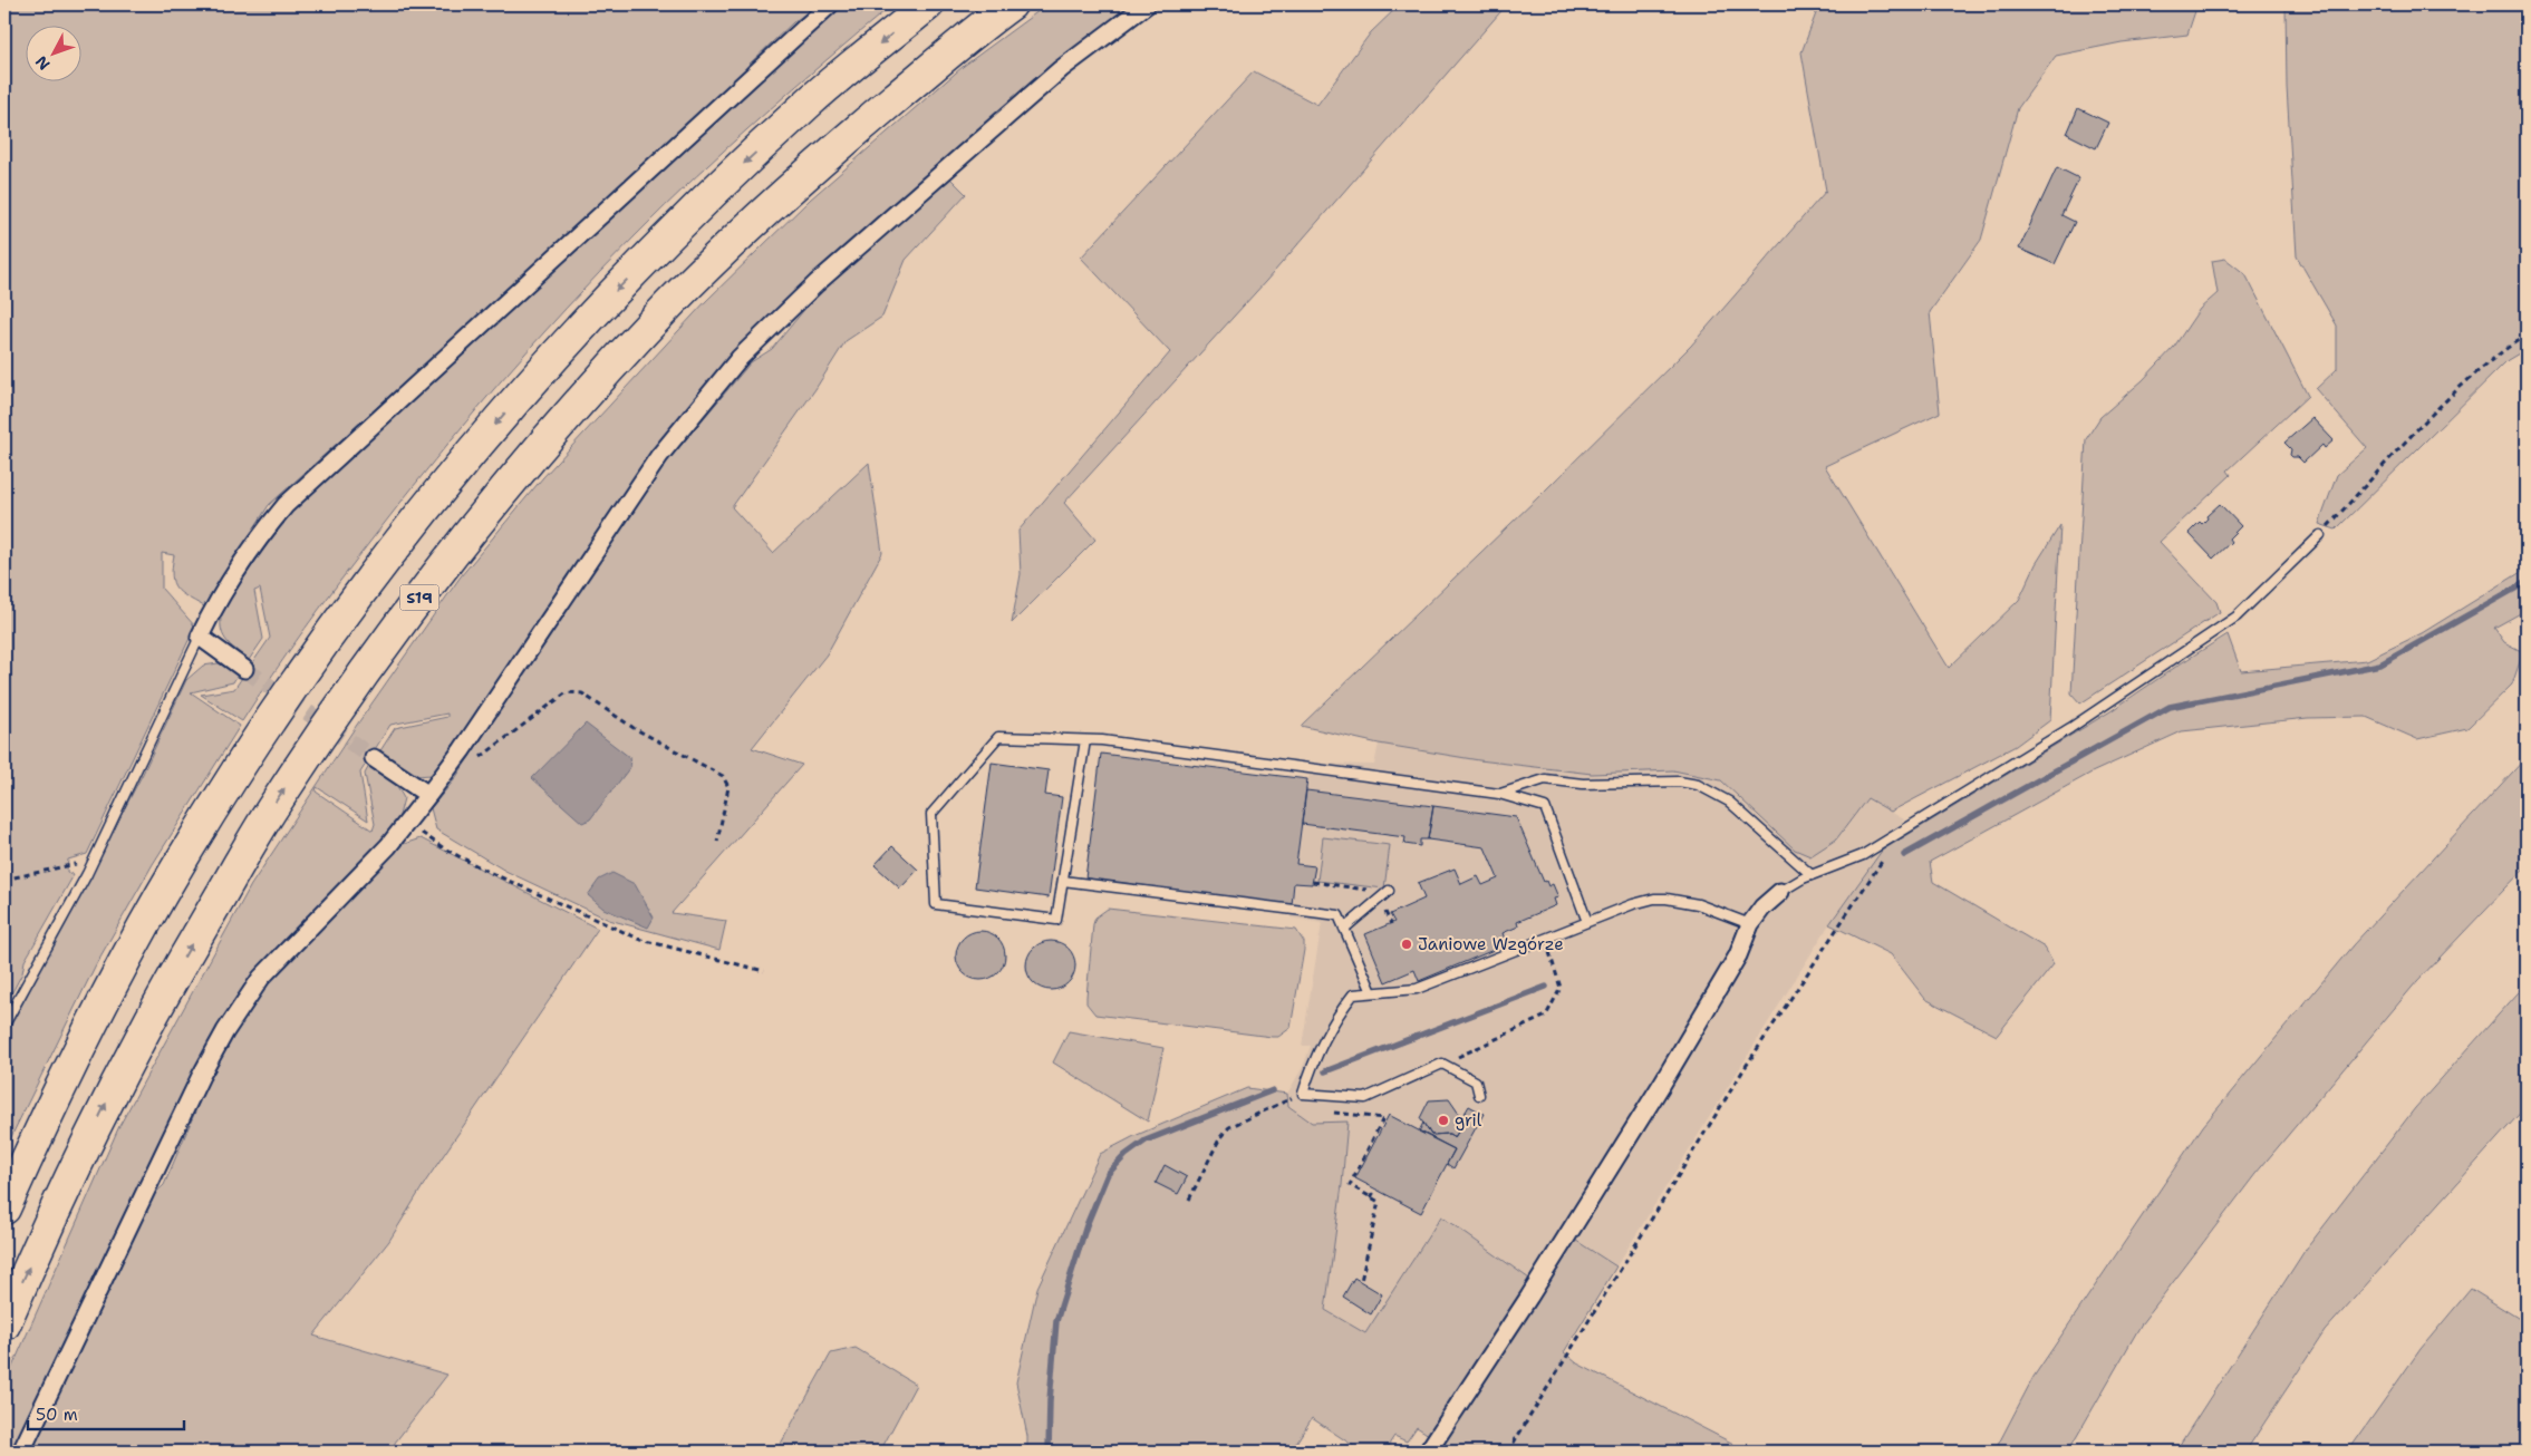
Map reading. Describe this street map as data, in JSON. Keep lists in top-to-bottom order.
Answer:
{
  "streets": {
    "highway": ["S19"]
  },
  "places": ["Janiowe Wzgórze", "gril"],
  "scale_bar": "50 m",
  "north": "bottom left"
}
